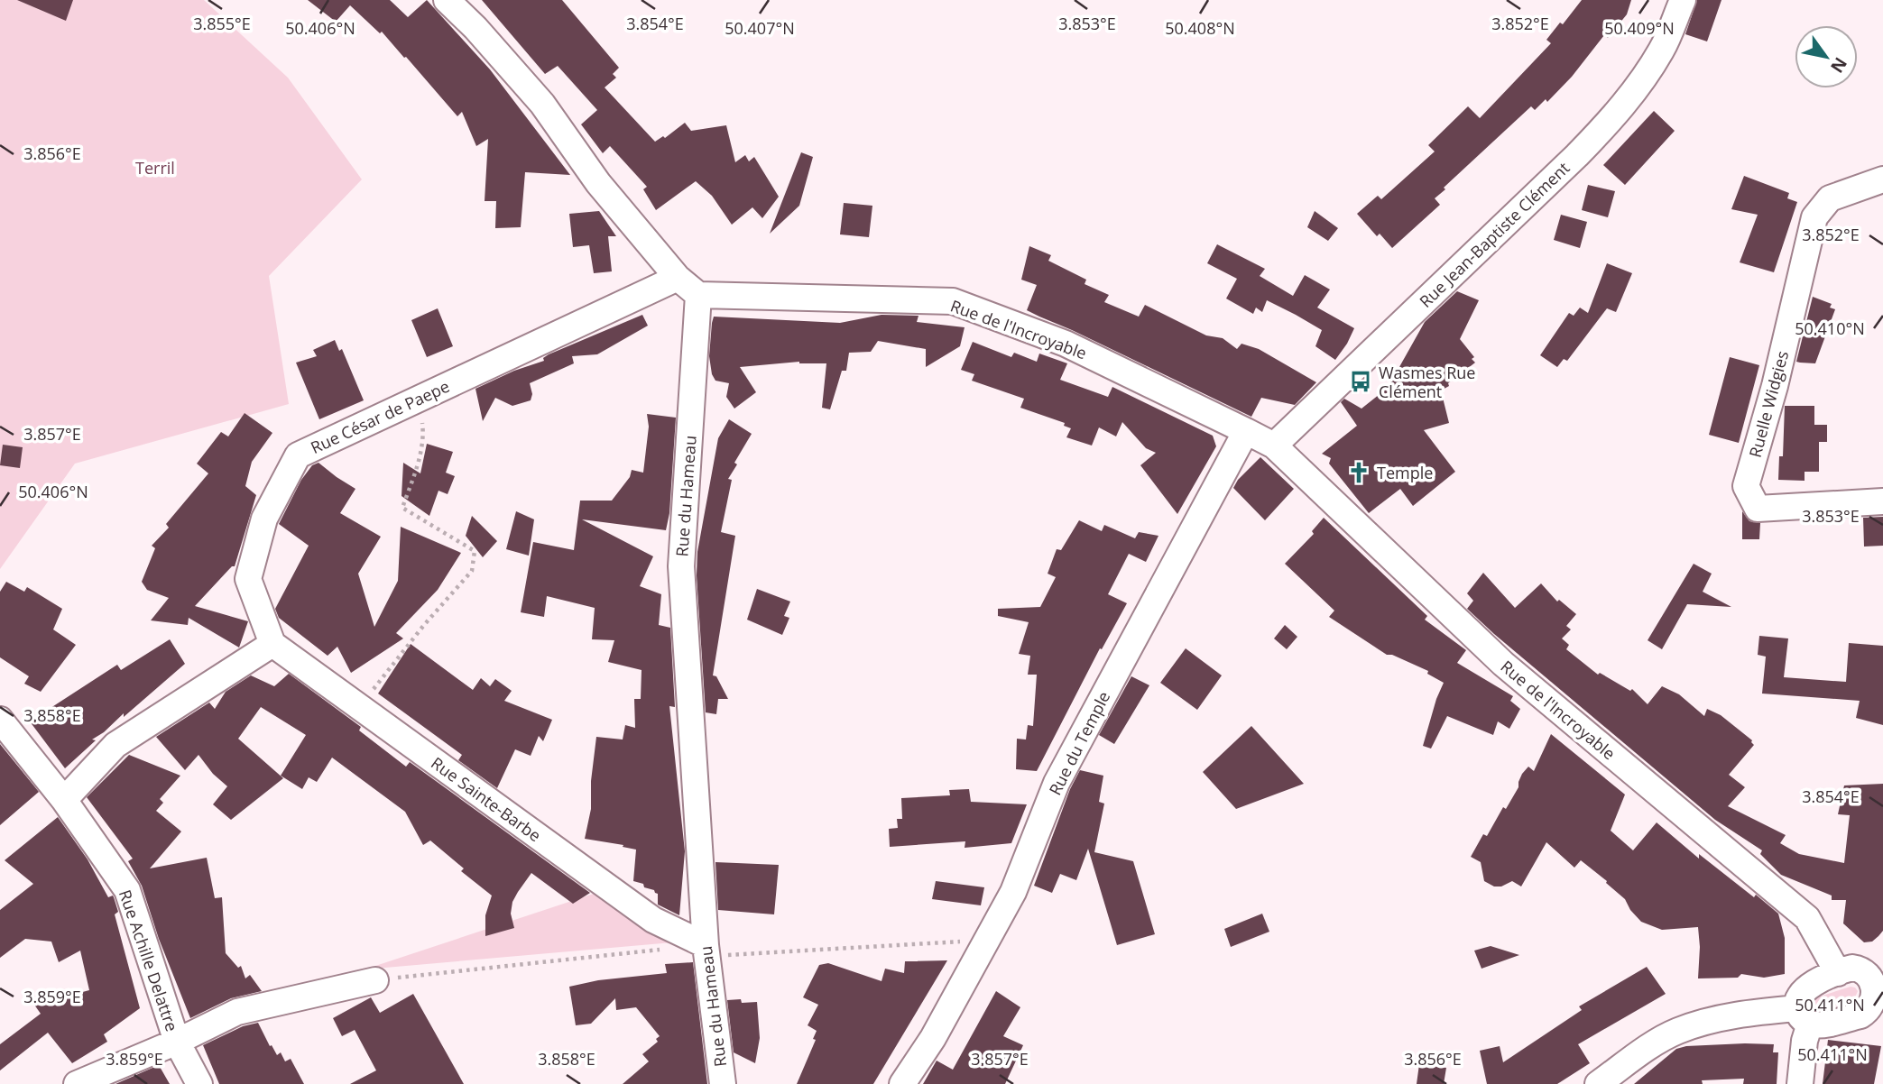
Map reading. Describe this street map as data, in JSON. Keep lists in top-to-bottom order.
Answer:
{
  "streets": {
    "street": [
      "Rue Jean-Baptiste Clément",
      "Rue de l'Incroyable",
      "Ruelle Widgies",
      "Rue César de Paepe",
      "Rue du Hameau",
      "Rue du Temple",
      "Rue Sainte-Barbe",
      "Rue Achille Delattre"
    ]
  },
  "crossings": [
    ["Rue Jean-Baptiste Clément", "Rue de l'Incroyable"],
    ["Rue de l'Incroyable", "Rue du Hameau"],
    ["Rue de l'Incroyable", "Rue du Temple"],
    ["Rue César de Paepe", "Rue Sainte-Barbe"],
    ["Rue du Hameau", "Rue Sainte-Barbe"]
  ],
  "parks": ["Terril"],
  "places": {
    "bus stop": ["Wasmes Rue Clément"],
    "church": ["Temple"]
  },
  "north": "bottom right",
  "coordinates": [
    "3.855°E",
    "3.853°E",
    "3.852°E",
    "3.854°E",
    "50.407°N",
    "50.408°N",
    "50.409°N",
    "50.406°N",
    "3.856°E",
    "50.410°N",
    "3.857°E",
    "3.858°E",
    "3.859°E",
    "50.411°N"
  ]
}
